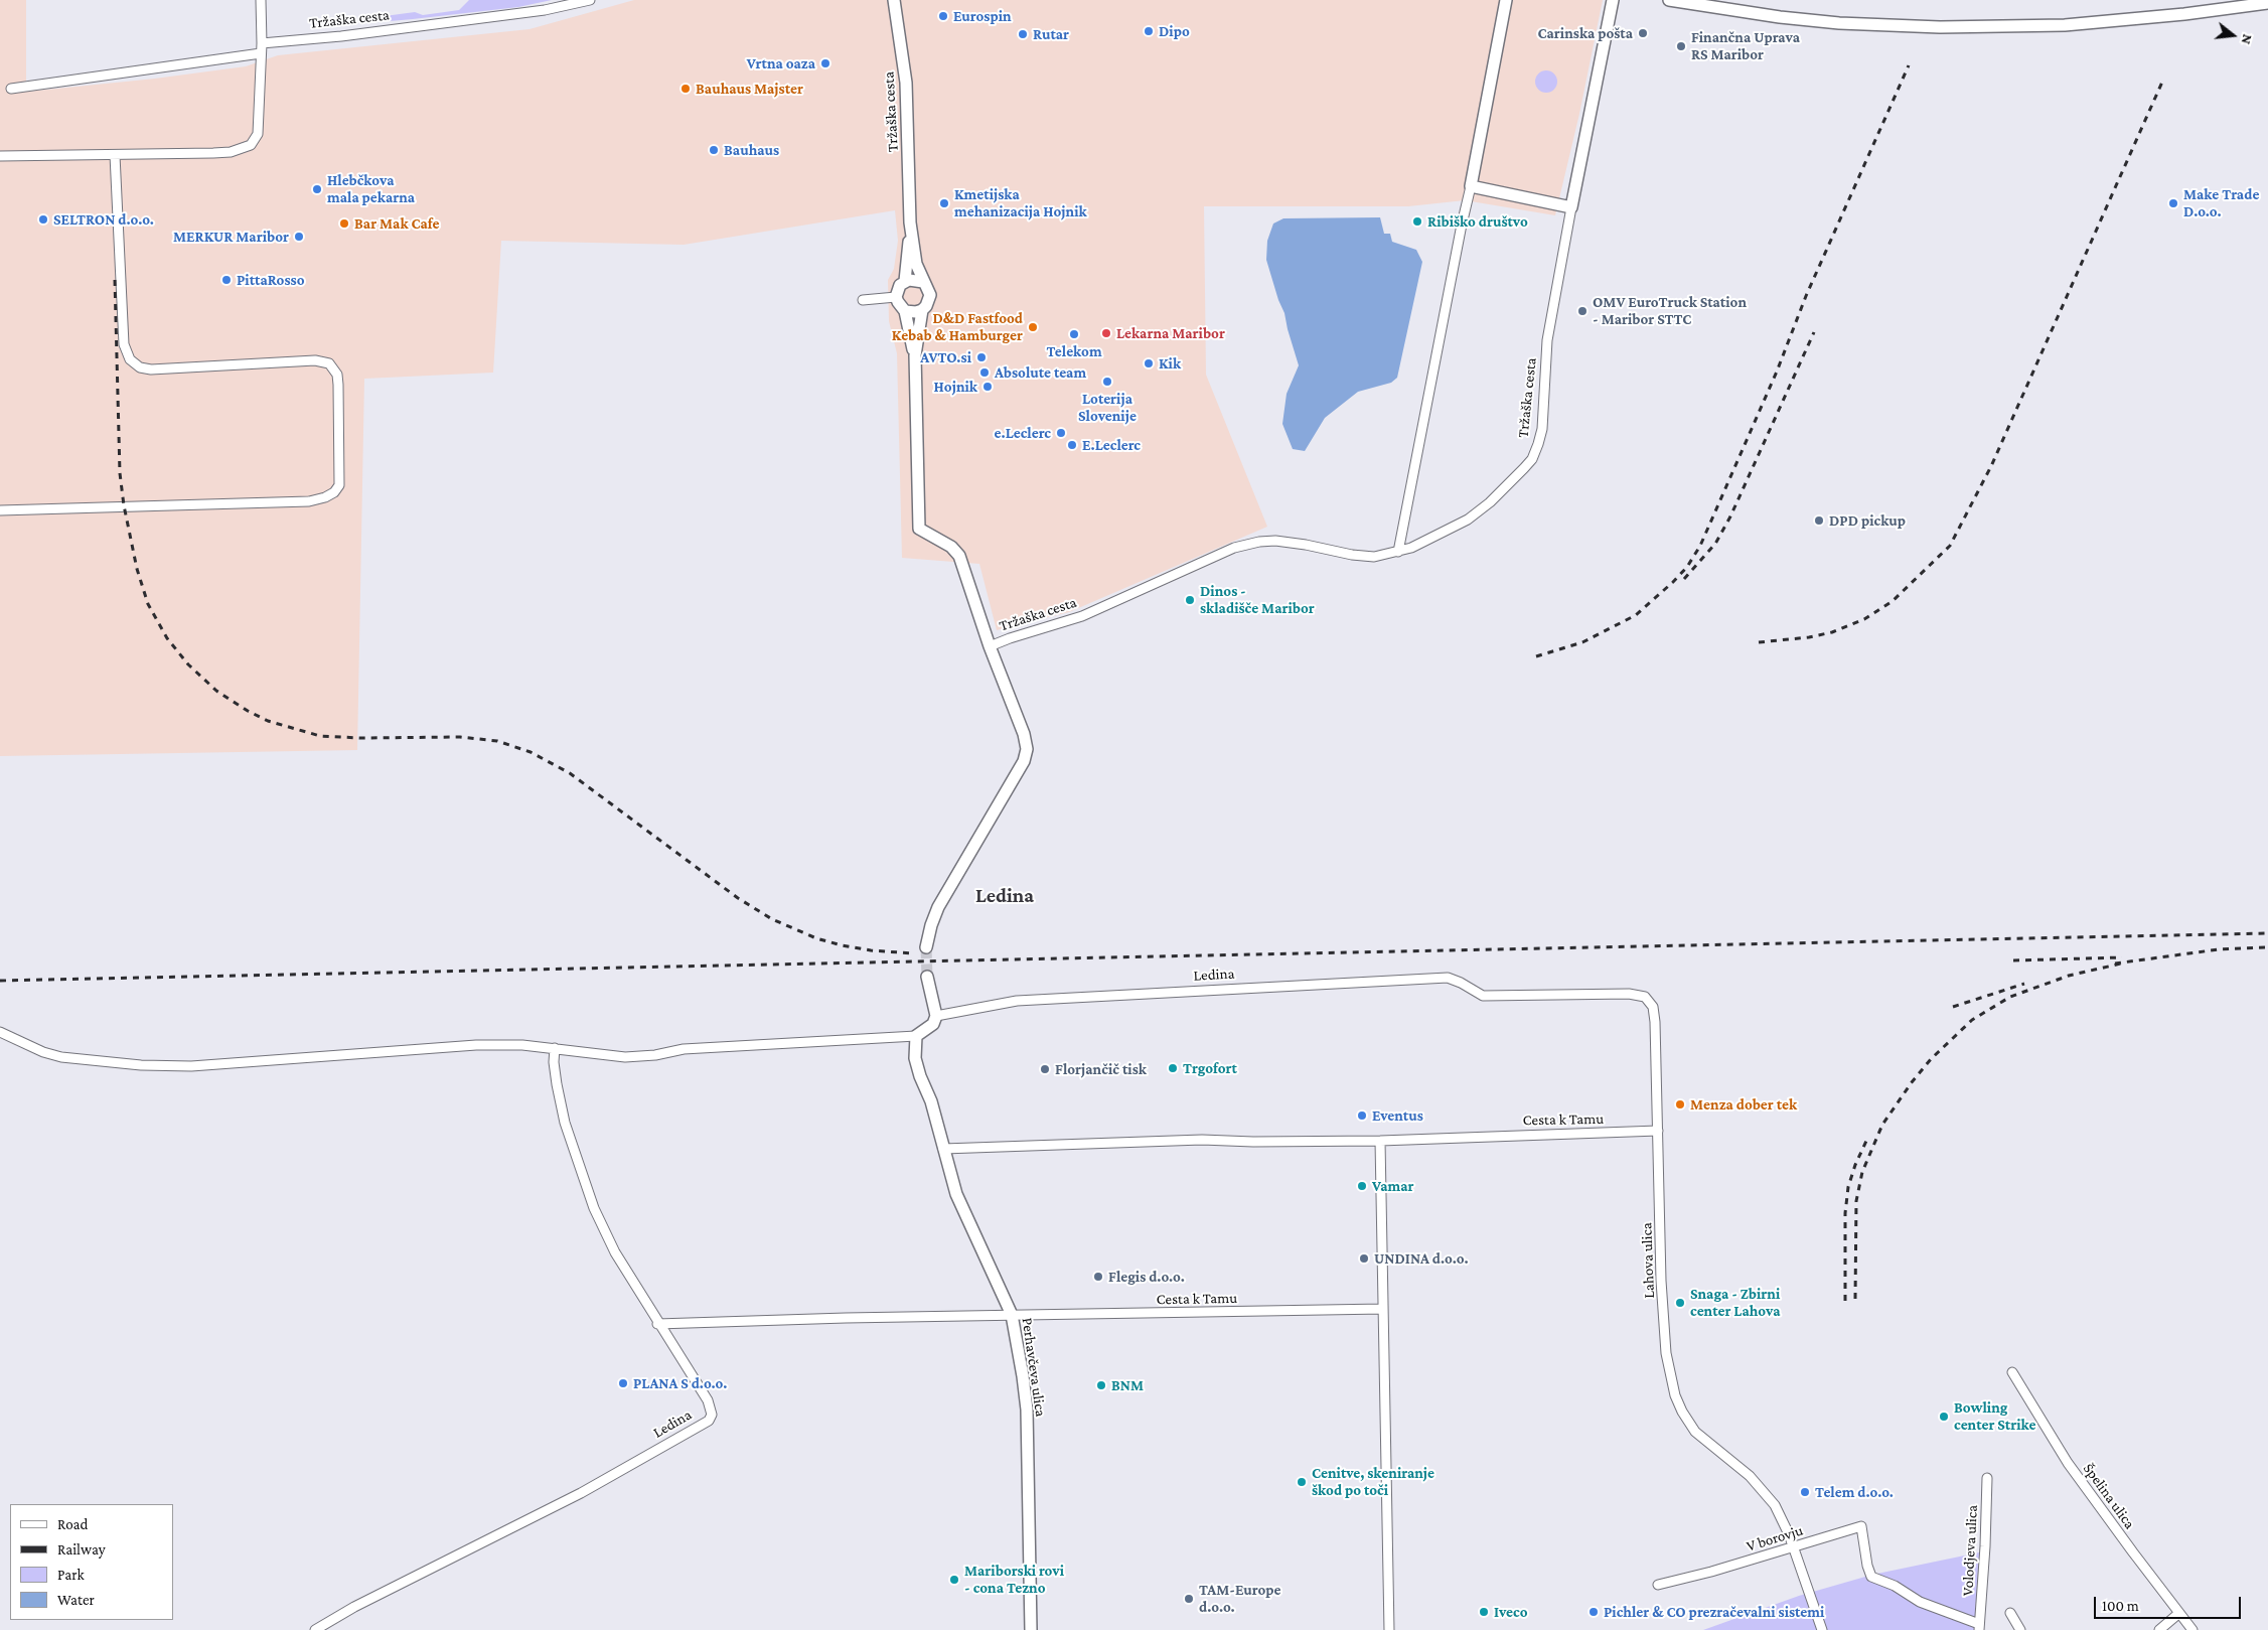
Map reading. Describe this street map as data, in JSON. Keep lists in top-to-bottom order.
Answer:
{
  "streets": {
    "street": [
      "Tržaška cesta",
      "Ledina",
      "Cesta k Tamu",
      "Lahova ulica",
      "Perhavčeva ulica",
      "Špelina ulica",
      "V borovju",
      "Volodjeva ulica"
    ]
  },
  "crossings": [
    ["Ledina", "Cesta k Tamu"],
    ["Ledina", "Lahova ulica"],
    ["Cesta k Tamu", "Lahova ulica"],
    ["Cesta k Tamu", "Perhavčeva ulica"],
    ["Lahova ulica", "V borovju"],
    ["V borovju", "Volodjeva ulica"]
  ],
  "districts": ["Ledina"],
  "places": [
    "Eurospin",
    "Dipo",
    "Carinska pošta",
    "Rutar",
    "Finančna Uprava RS Maribor",
    "Vrtna oaza",
    "Bauhaus Majster",
    "Bauhaus",
    "Hlebčkova mala pekarna",
    "Kmetijska mehanizacija Hojnik",
    "Make Trade D.o.o.",
    "SELTRON d.o.o.",
    "Ribiško društvo",
    "Bar Mak Cafe",
    "MERKUR Maribor",
    "PittaRosso",
    "OMV EuroTruck Station - Maribor STTC",
    "D&D Fastfood Kebab & Hamburger",
    "Lekarna Maribor",
    "Telekom",
    "AVTO.si",
    "Kik",
    "Absolute team",
    "Loterija Slovenije",
    "Hojnik",
    "e.Leclerc",
    "E.Leclerc",
    "DPD pickup",
    "Dinos - skladišče Maribor",
    "Trgofort",
    "Florjančič tisk",
    "Menza dober tek",
    "Eventus",
    "Vamar",
    "UNDINA d.o.o.",
    "Flegis d.o.o.",
    "Snaga - Zbirni center Lahova",
    "PLANA S d.o.o.",
    "BNM",
    "Bowling center Strike",
    "Cenitve, skeniranje škod po toči",
    "Telem d.o.o.",
    "Mariborski rovi - cona Tezno",
    "TAM-Europe d.o.o.",
    "Iveco",
    "Pichler & CO prezračevalni sistemi"
  ],
  "legend": [
    "Road",
    "Railway",
    "Park",
    "Water"
  ],
  "scale_bar": "100 m",
  "north": "right"
}
